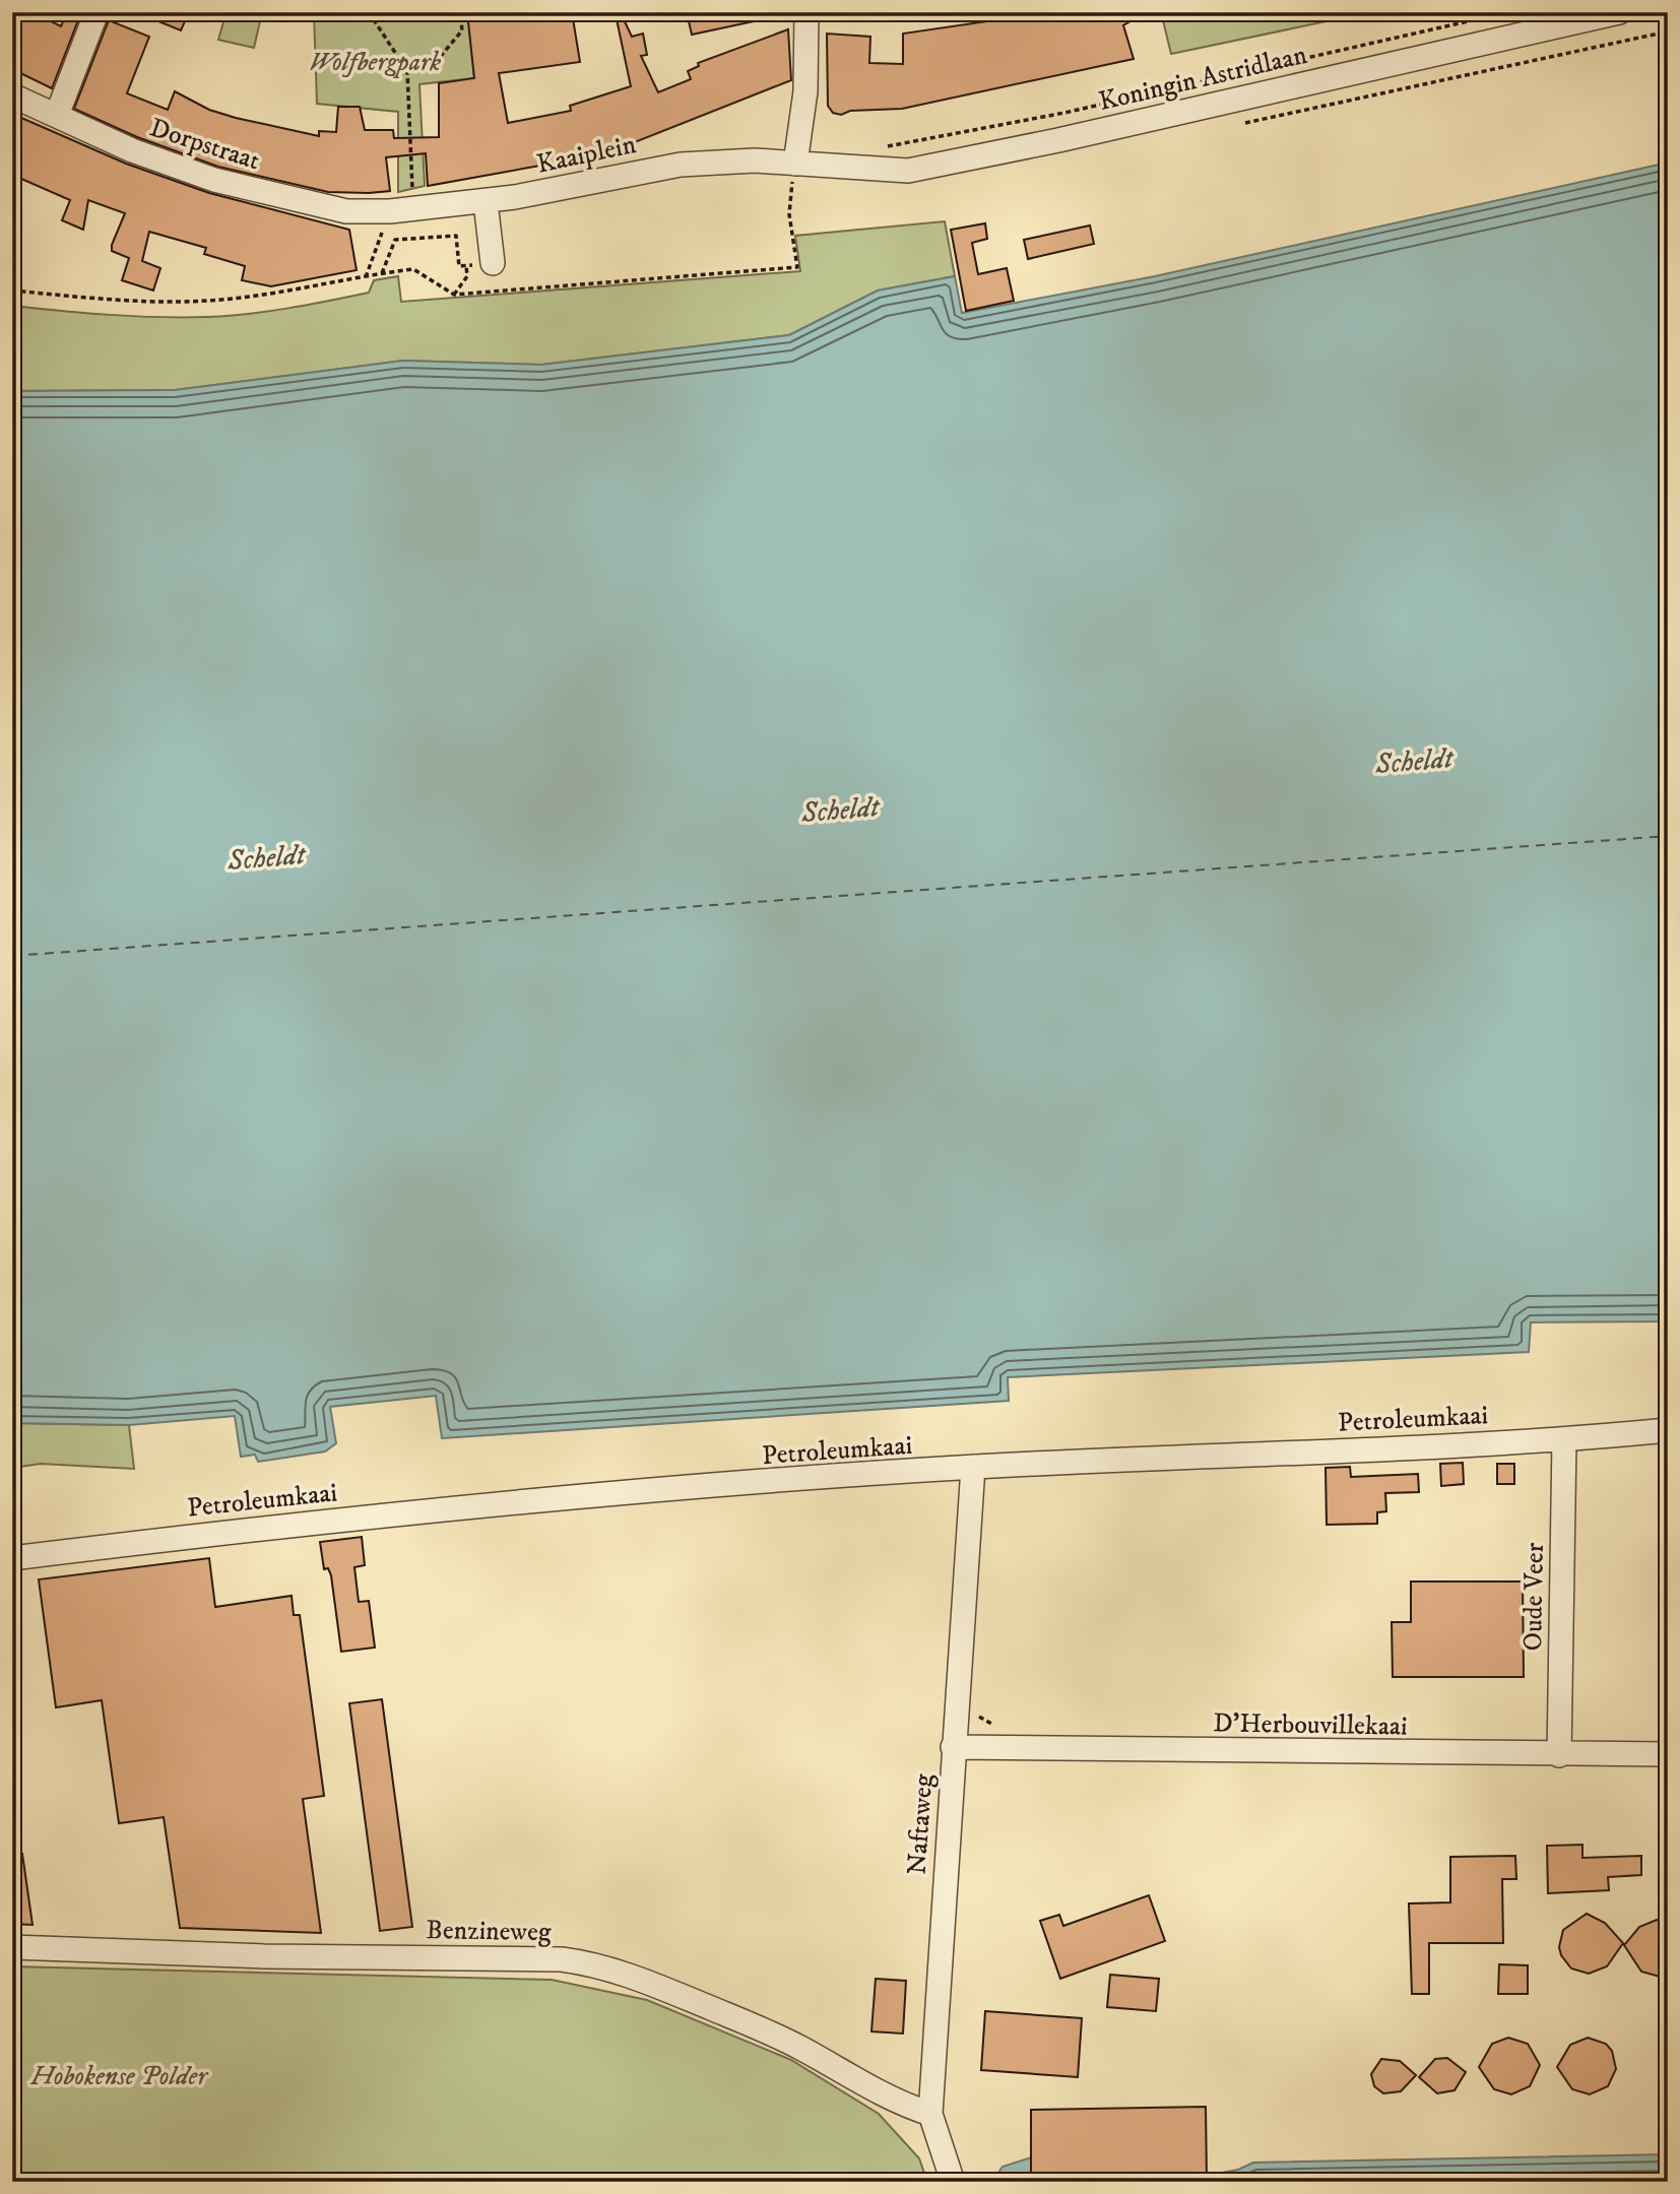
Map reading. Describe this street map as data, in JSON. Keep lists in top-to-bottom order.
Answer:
{
  "streets": {
    "street": [
      "Koningin Astridlaan",
      "Dorpstraat",
      "Kaaiplein",
      "Petroleumkaai",
      "Oude Veer",
      "D'Herbouvillekaai",
      "Naftaweg",
      "Benzineweg"
    ]
  },
  "crossings": [
    ["Koningin Astridlaan", "Kaaiplein"],
    ["Dorpstraat", "Kaaiplein"],
    ["Petroleumkaai", "Oude Veer"],
    ["Petroleumkaai", "Naftaweg"],
    ["Oude Veer", "D'Herbouvillekaai"],
    ["D'Herbouvillekaai", "Naftaweg"],
    ["Naftaweg", "Benzineweg"]
  ],
  "water": ["Scheldt"],
  "parks": ["Wolfbergpark", "Hobokense Polder"]
}
